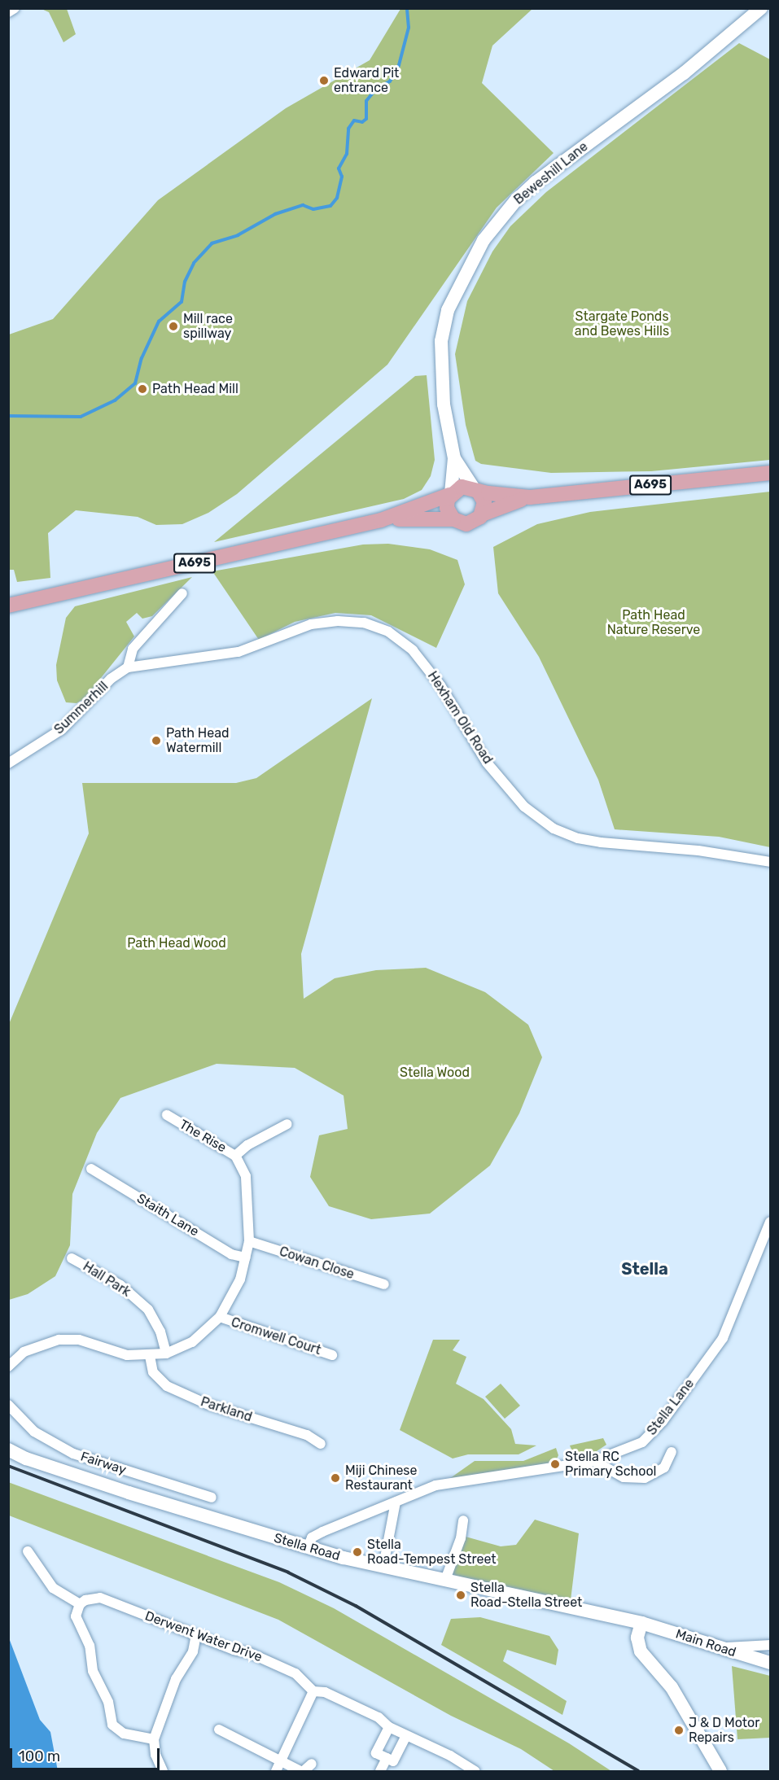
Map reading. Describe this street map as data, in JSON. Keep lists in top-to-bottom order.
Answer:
{
  "streets": {
    "main road": ["A695"],
    "street": [
      "Beweshill Lane",
      "Summerhill",
      "Hexham Old Road",
      "The Rise",
      "Staith Lane",
      "Cowan Close",
      "Hall Park",
      "Cromwell Court",
      "Stella Lane",
      "Parkland",
      "Fairway",
      "Stella Road",
      "Derwent Water Drive",
      "Main Road"
    ]
  },
  "crossings": [
    ["Beweshill Lane", "A695"],
    ["Summerhill", "Hexham Old Road"],
    ["Stella Lane", "Stella Road"],
    ["Stella Road", "Main Road"]
  ],
  "districts": ["Stella"],
  "parks": [
    "Stargate Ponds and Bewes Hills",
    "Path Head Nature Reserve",
    "Path Head Wood",
    "Stella Wood"
  ],
  "places": [
    "Edward Pit entrance",
    "Mill race spillway",
    "Path Head Mill",
    "Path Head Watermill",
    "Stella RC Primary School",
    "Miji Chinese Restaurant",
    "Stella Road-Tempest Street",
    "Stella Road-Stella Street",
    "J & D Motor Repairs"
  ],
  "scale_bar": "100 m"
}
